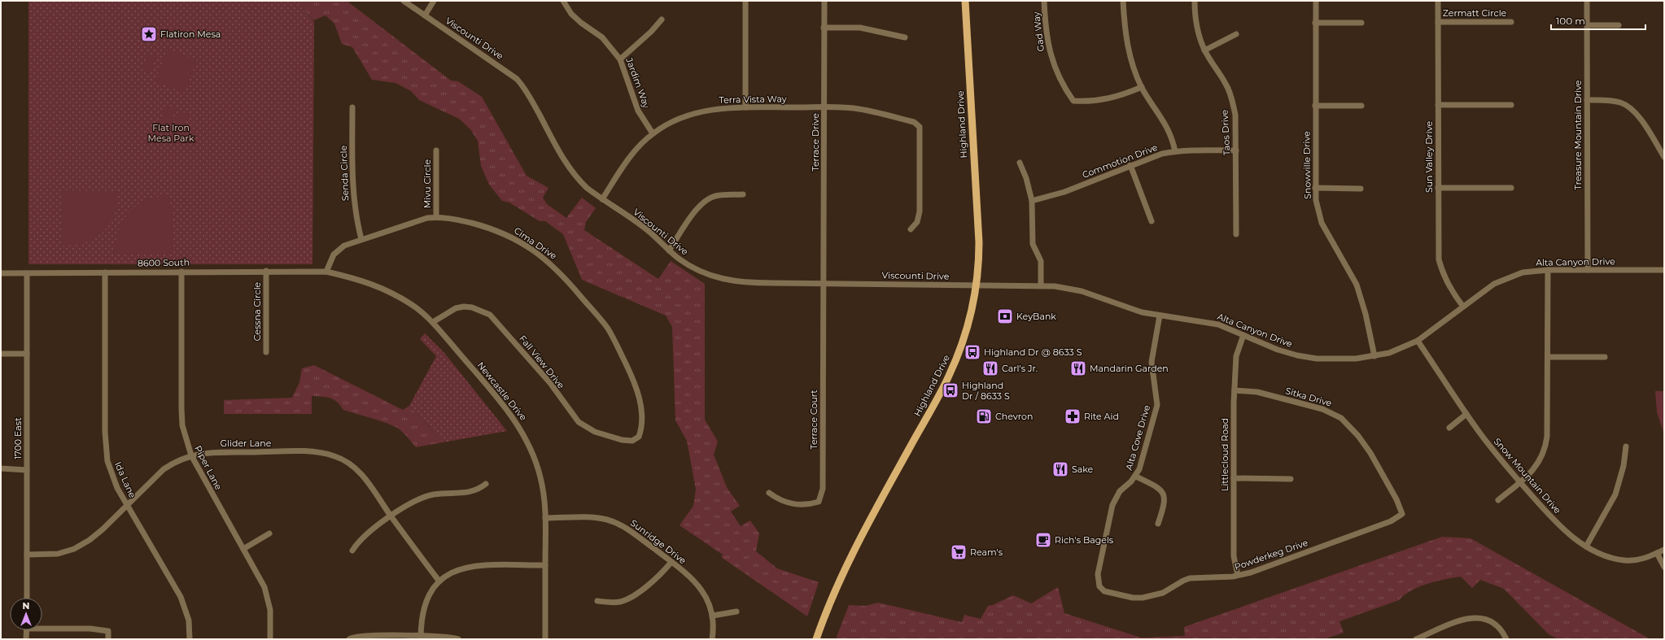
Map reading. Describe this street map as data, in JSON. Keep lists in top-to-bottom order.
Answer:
{
  "streets": {
    "main road": ["Highland Drive"],
    "street": [
      "Zermatt Circle",
      "Gad Way",
      "Viscounti Drive",
      "Jardim Way",
      "Terra Vista Way",
      "Taos Drive",
      "Treasure Mountain Drive",
      "Terrace Drive",
      "Sun Valley Drive",
      "Commotion Drive",
      "Snowville Drive",
      "Senda Circle",
      "Mivu Circle",
      "Cima Drive",
      "Alta Canyon Drive",
      "8600 South",
      "Cessna Circle",
      "Fall View Drive",
      "Newcastle Drive",
      "Sitka Drive",
      "Terrace Court",
      "Alta Cove Drive",
      "1700 East",
      "Glider Lane",
      "Littlecloud Road",
      "Piper Lane",
      "Snow Mountain Drive",
      "Ida Lane",
      "Sunridge Drive",
      "Powderkeg Drive"
    ]
  },
  "crossings": [
    ["Zermatt Circle", "Sun Valley Drive"],
    ["Viscounti Drive", "Terra Vista Way"],
    ["Viscounti Drive", "Highland Drive"],
    ["Viscounti Drive", "Terrace Drive"],
    ["Viscounti Drive", "Alta Canyon Drive"],
    ["Viscounti Drive", "Terrace Court"],
    ["Jardim Way", "Terra Vista Way"],
    ["Terra Vista Way", "Terrace Drive"],
    ["Highland Drive", "Alta Canyon Drive"],
    ["Taos Drive", "Commotion Drive"],
    ["Treasure Mountain Drive", "Alta Canyon Drive"],
    ["Terrace Drive", "Terrace Court"],
    ["Sun Valley Drive", "Alta Canyon Drive"],
    ["Snowville Drive", "Alta Canyon Drive"],
    ["Senda Circle", "Cima Drive"],
    ["Mivu Circle", "Cima Drive"],
    ["Cima Drive", "8600 South"],
    ["Cima Drive", "Fall View Drive"],
    ["Cima Drive", "Newcastle Drive"],
    ["Alta Canyon Drive", "Alta Cove Drive"],
    ["Alta Canyon Drive", "Littlecloud Road"],
    ["Alta Canyon Drive", "Snow Mountain Drive"],
    ["8600 South", "Cessna Circle"],
    ["8600 South", "Newcastle Drive"],
    ["8600 South", "1700 East"],
    ["8600 South", "Piper Lane"],
    ["8600 South", "Ida Lane"],
    ["Fall View Drive", "Newcastle Drive"],
    ["Newcastle Drive", "Sunridge Drive"],
    ["Sitka Drive", "Littlecloud Road"],
    ["Sitka Drive", "Powderkeg Drive"],
    ["Alta Cove Drive", "Powderkeg Drive"],
    ["1700 East", "Glider Lane"],
    ["Glider Lane", "Piper Lane"],
    ["Glider Lane", "Ida Lane"],
    ["Littlecloud Road", "Powderkeg Drive"]
  ],
  "parks": ["Flat Iron Mesa Park"],
  "places": {
    "place": ["Flatiron Mesa"],
    "bank": ["KeyBank"],
    "bus stop": ["Highland Dr @ 8633 S", "Highland Dr / 8633 S"],
    "restaurant": ["Carl's Jr.", "Mandarin Garden", "Sake"],
    "fuel station": ["Chevron"],
    "pharmacy": ["Rite Aid"],
    "cafe": ["Rich's Bagels"],
    "supermarket": ["Ream's"]
  },
  "scale_bar": "100 m",
  "north": "top"
}
